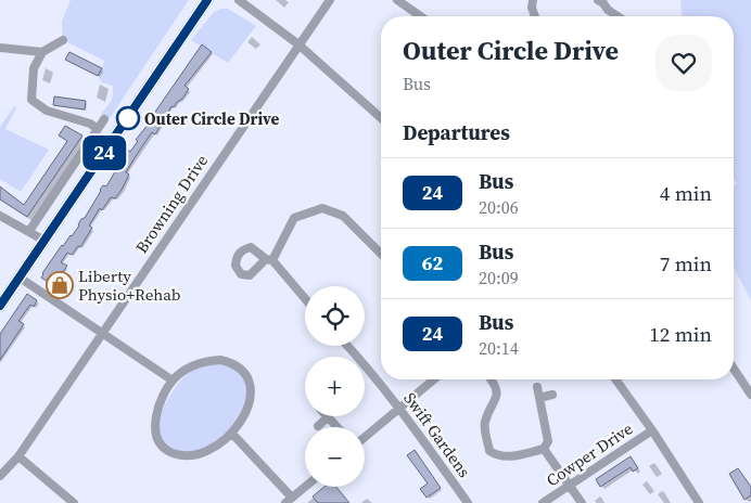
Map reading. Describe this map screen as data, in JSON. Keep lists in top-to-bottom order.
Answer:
{
  "streets": {
    "street": ["Browning Drive", "Swift Gardens", "Cowper Drive"]
  },
  "places": {
    "other": ["Outer Circle Drive"],
    "shop": ["Liberty Physio+Rehab"]
  },
  "lines": ["bus line 24"],
  "page": {
    "on_map": "24",
    "heading": [
      ["Outer Circle Drive", "Bus"],
      "Departures"
    ],
    "list": [
      {
        "mark": "24",
        "name": "Bus",
        "note": "20:06",
        "value": "4 min"
      },
      {
        "mark": "62",
        "name": "Bus",
        "note": "20:09",
        "value": "7 min"
      },
      {
        "mark": "24",
        "name": "Bus",
        "note": "20:14",
        "value": "12 min"
      }
    ],
    "map_buttons": ["+", "−"]
  }
}
